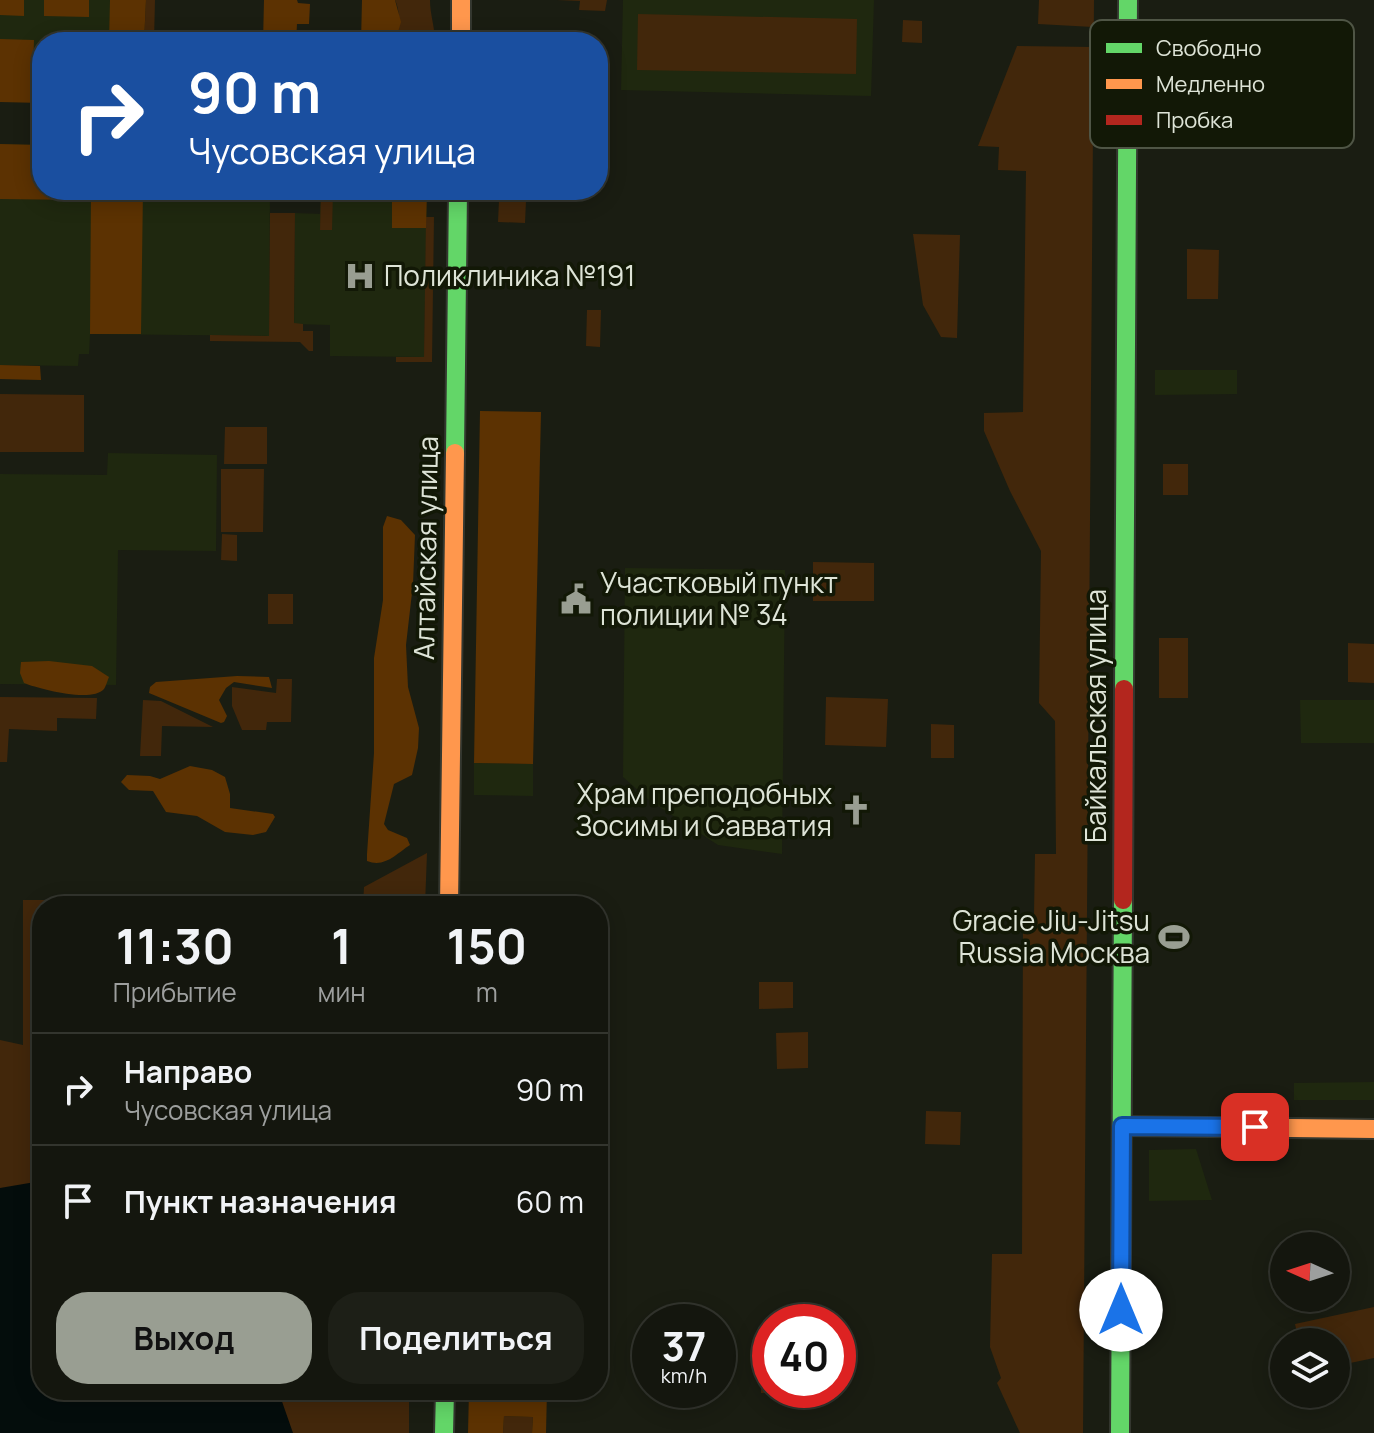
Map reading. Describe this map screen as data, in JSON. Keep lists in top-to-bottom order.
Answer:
{
  "streets": {
    "street": ["Алтайская улица", "Байкальская улица"]
  },
  "places": {
    "hospital": ["Поликлиника №191"],
    "public building": ["Участковый пункт полиции № 34"],
    "church": ["Храм преподобных Зосимы и Савватия"],
    "sports": ["Gracie Jiu-Jitsu Russia Москва"]
  },
  "legend": ["Свободно", "Медленно", "Пробка"],
  "north": "left",
  "page": {
    "turn": ["90 m", "Чусовская улица"],
    "eta": [
      "11:30",
      "Прибытие",
      "1",
      "мин",
      "150",
      "m"
    ],
    "list": [
      {
        "name": "Направо",
        "note": "Чусовская улица",
        "value": "90 m"
      },
      {
        "name": "Пункт назначения",
        "value": "60 m"
      }
    ],
    "buttons": ["Выход", "Поделиться"],
    "speed": "37 km/h",
    "limit": "40"
  }
}
